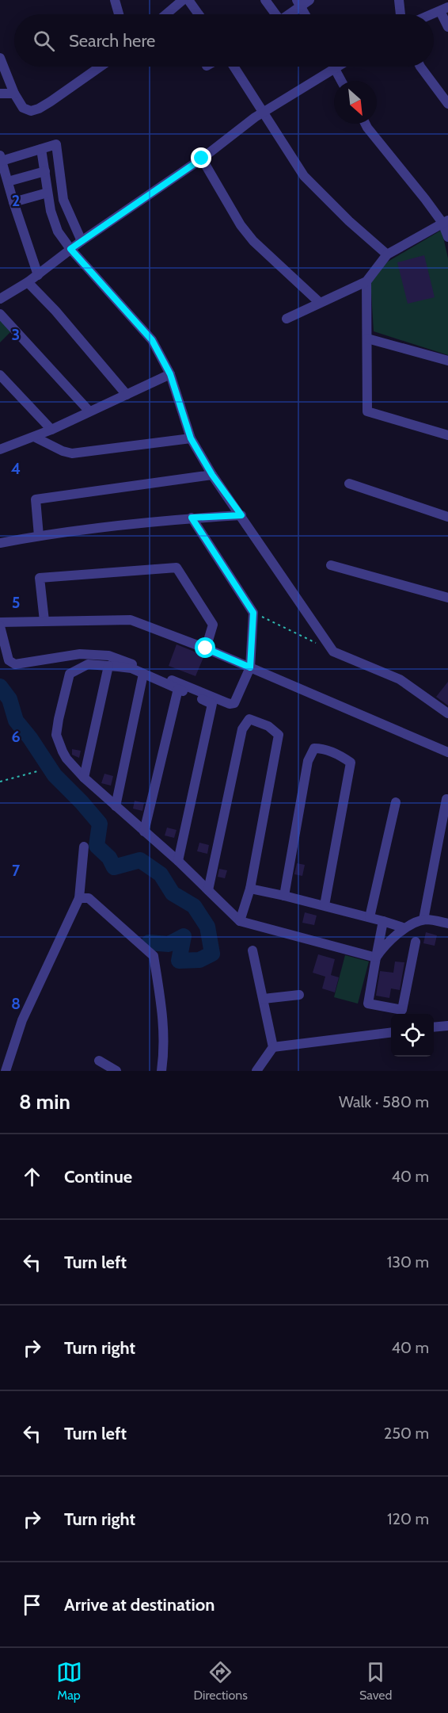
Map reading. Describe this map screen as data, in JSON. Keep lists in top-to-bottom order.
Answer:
{
  "north": "bottom right",
  "page": {
    "search": "Search here",
    "heading": ["8 min", "Walk · 580 m"],
    "list": [
      ["Continue", "40 m"],
      ["Turn left", "130 m"],
      ["Turn right", "40 m"],
      ["Turn left", "250 m"],
      ["Turn right", "120 m"],
      "Arrive at destination"
    ],
    "nav": ["Map", "Directions", "Saved"]
  },
  "grid": {
    "rows": [
      "2",
      "3",
      "4",
      "5",
      "6",
      "7",
      "8"
    ]
  }
}
